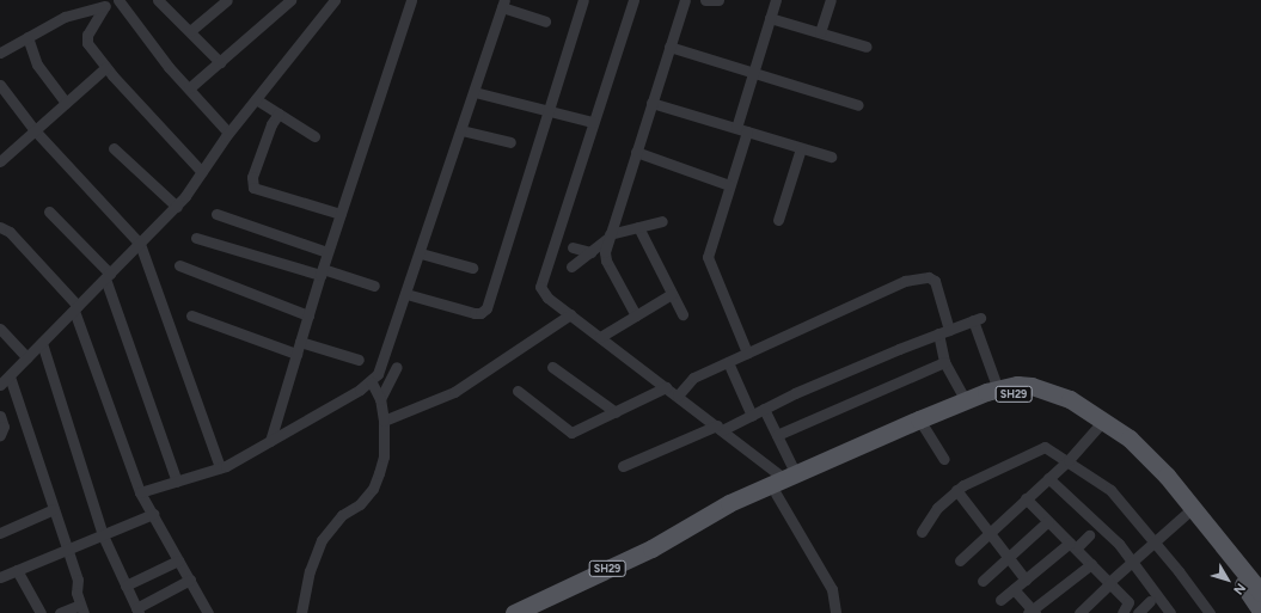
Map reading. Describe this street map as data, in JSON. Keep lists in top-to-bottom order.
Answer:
{
  "streets": {
    "main road": ["SH29"]
  },
  "north": "bottom right"
}
